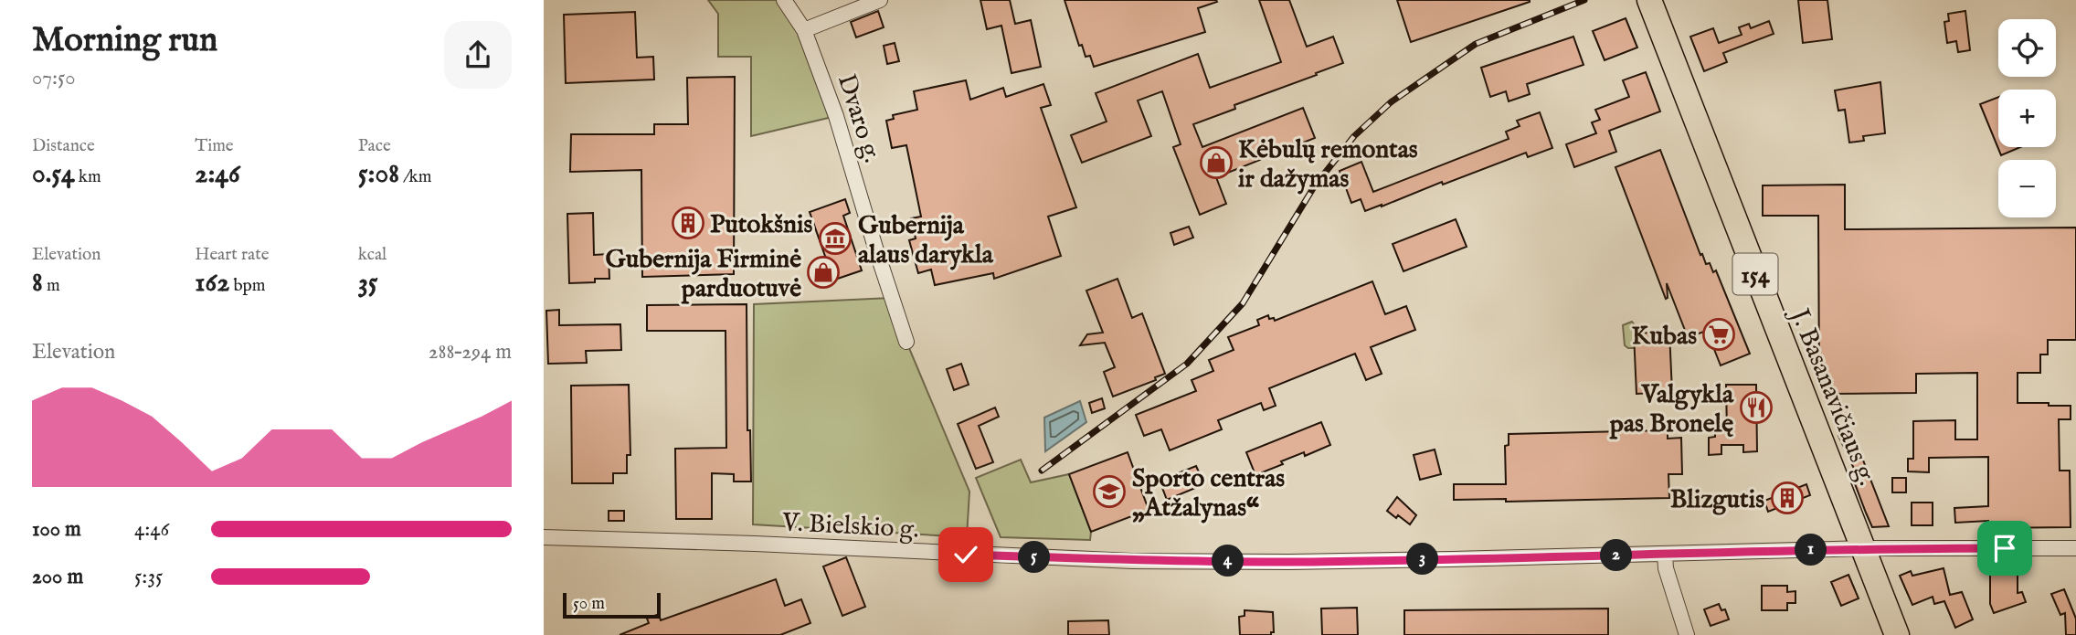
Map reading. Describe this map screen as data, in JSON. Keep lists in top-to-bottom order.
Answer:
{
  "streets": {
    "main road": ["154", "J. Basanavičiaus g."],
    "street": ["Dvaro g.", "V. Bielskio g."]
  },
  "crossings": [
    ["J. Basanavičiaus g.", "V. Bielskio g."]
  ],
  "places": {
    "shop": ["Kėbulų remontas ir dažymas", "Gubernija Firminė parduotuvė"],
    "building": ["Putokšnis", "Blizgutis"],
    "museum": ["Gubernija alaus darykla"],
    "supermarket": ["Kubas"],
    "restaurant": ["Valgykla pas Bronelę"],
    "school or university": ["Sporto centras „Atžalynas“"]
  },
  "scale_bar": "50 m",
  "page": {
    "heading": ["Morning run", "07:50"],
    "map_buttons": ["+", "−"],
    "stats": [
      ["Distance", "0.54 km"],
      ["Time", "2:46"],
      ["Pace", "5:08 /km"],
      ["Elevation", "8 m"],
      ["Heart rate", "162 bpm"],
      ["kcal", "35"]
    ],
    "chart": ["Elevation", "288–294 m"],
    "list": [
      {
        "name": "100 m",
        "note": "4:46"
      },
      {
        "name": "200 m",
        "note": "5:35"
      }
    ],
    "pins": [
      "1",
      "2",
      "5",
      "3",
      "4"
    ],
    "scale": "50 m"
  }
}
